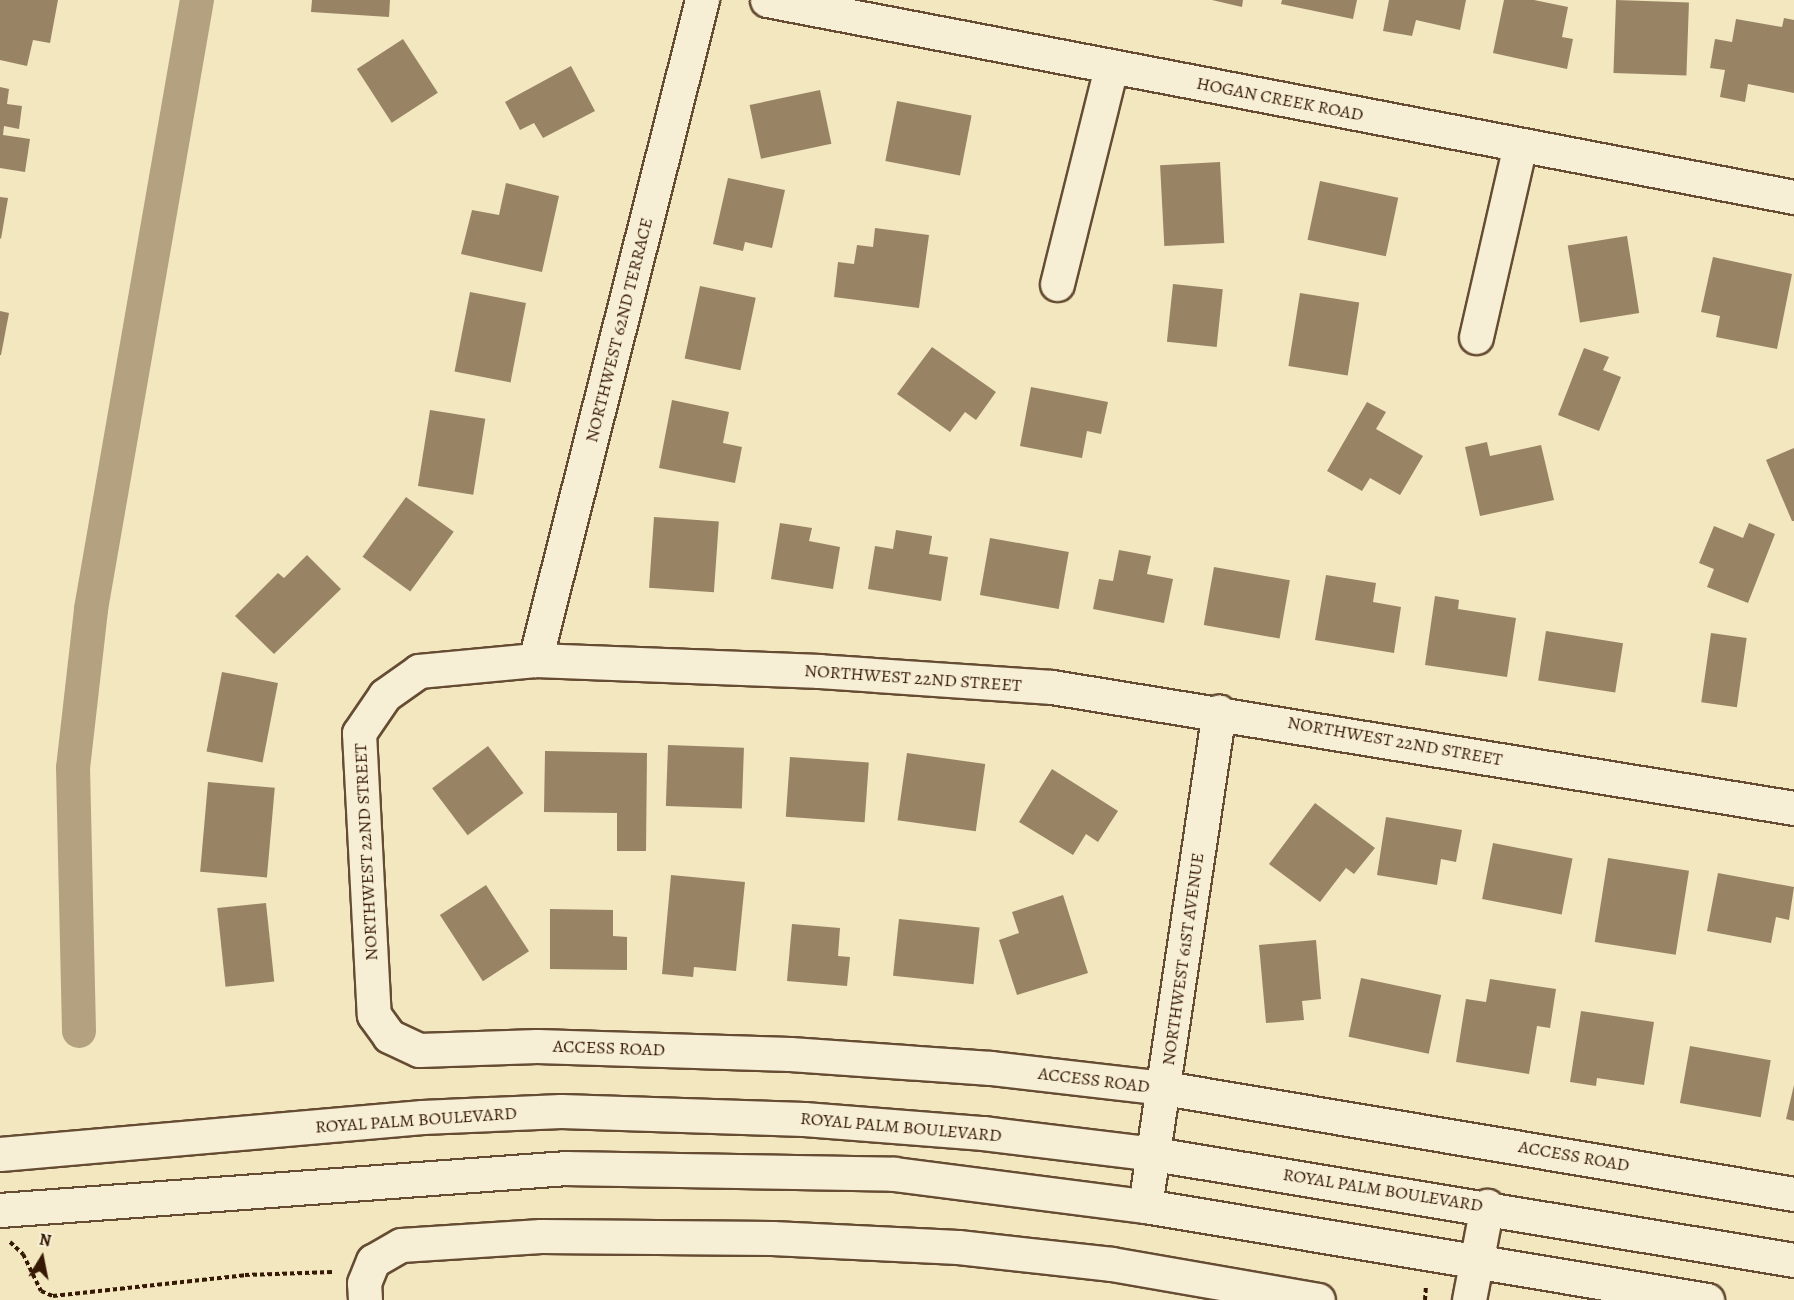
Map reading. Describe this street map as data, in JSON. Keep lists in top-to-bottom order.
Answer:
{
  "streets": {
    "street": [
      "HOGAN CREEK ROAD",
      "NORTHWEST 62ND TERRACE",
      "NORTHWEST 22ND STREET",
      "NORTHWEST 61ST AVENUE",
      "ACCESS ROAD",
      "ROYAL PALM BOULEVARD"
    ]
  },
  "crossings": [
    ["NORTHWEST 62ND TERRACE", "NORTHWEST 22ND STREET"],
    ["NORTHWEST 22ND STREET", "NORTHWEST 61ST AVENUE"],
    ["NORTHWEST 22ND STREET", "ACCESS ROAD"],
    ["NORTHWEST 61ST AVENUE", "ACCESS ROAD"],
    ["NORTHWEST 61ST AVENUE", "ROYAL PALM BOULEVARD"]
  ],
  "north": "top"
}
